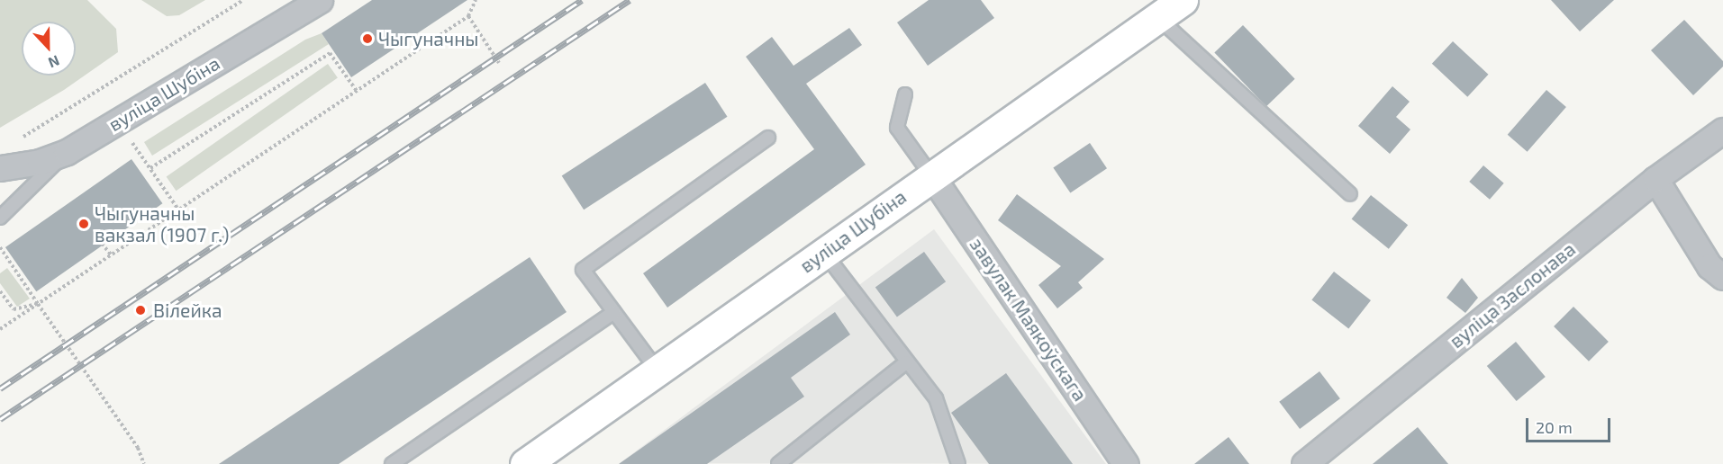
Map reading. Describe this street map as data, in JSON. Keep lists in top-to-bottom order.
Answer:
{
  "streets": {
    "street": ["вуліца Шубіна", "вуліца Заслонава", "завулак Маякоўскага"]
  },
  "crossings": [
    ["вуліца Шубіна", "завулак Маякоўскага"]
  ],
  "places": ["Чыгуначны", "Чыгуначны вакзал (1907 г.)", "Вілейка"],
  "scale_bar": "20 m",
  "north": "bottom"
}
